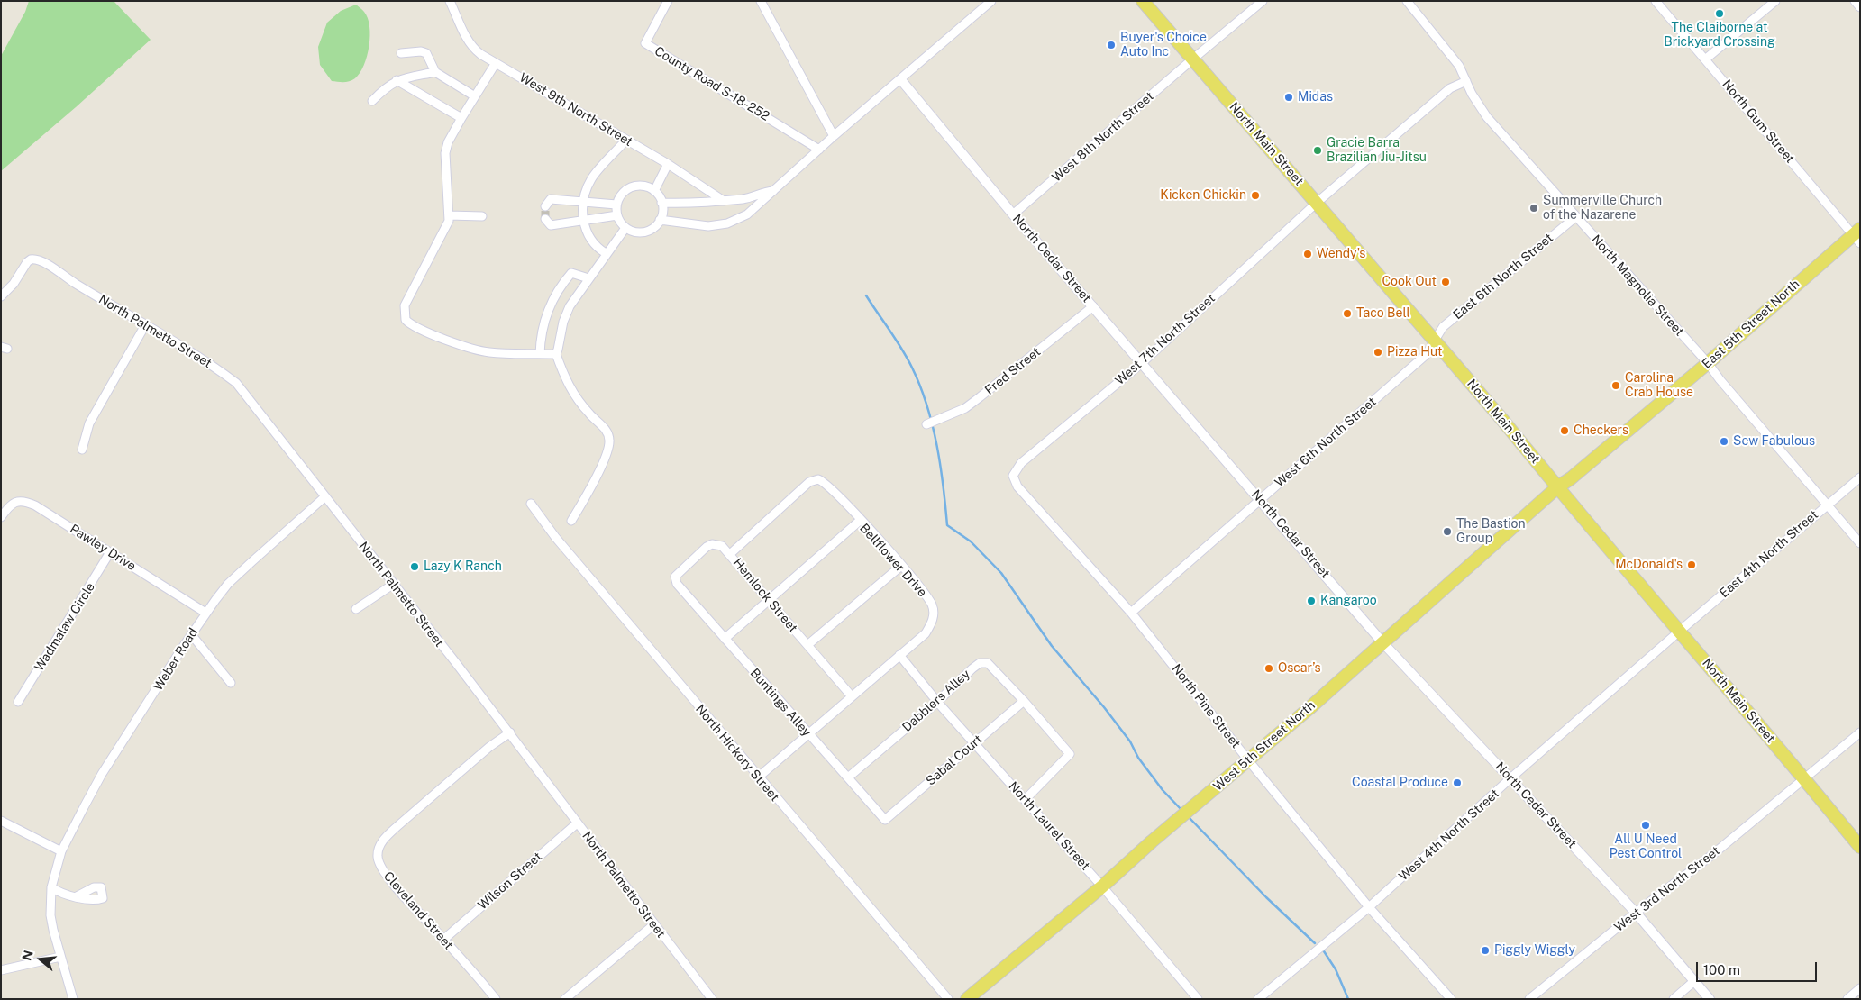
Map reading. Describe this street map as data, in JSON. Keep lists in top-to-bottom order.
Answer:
{
  "streets": {
    "main road": ["North Main Street", "East 5th Street North", "West 5th Street North"],
    "street": [
      "County Road S-18-252",
      "West 9th North Street",
      "North Gum Street",
      "West 8th North Street",
      "North Cedar Street",
      "East 6th North Street",
      "North Magnolia Street",
      "North Palmetto Street",
      "West 7th North Street",
      "Fred Street",
      "West 6th North Street",
      "Pawley Drive",
      "East 4th North Street",
      "Bellflower Drive",
      "Hemlock Street",
      "Wadmalaw Circle",
      "Weber Road",
      "Dabblers Alley",
      "Buntings Alley",
      "North Pine Street",
      "North Hickory Street",
      "Sabal Court",
      "North Laurel Street",
      "West 4th North Street",
      "Wilson Street",
      "West 3rd North Street",
      "Cleveland Street"
    ]
  },
  "crossings": [
    ["North Gum Street", "East 5th Street North"],
    ["West 8th North Street", "North Main Street"],
    ["West 8th North Street", "North Cedar Street"],
    ["North Main Street", "East 6th North Street"],
    ["North Main Street", "East 5th Street North"],
    ["North Main Street", "West 7th North Street"],
    ["North Main Street", "West 6th North Street"],
    ["North Main Street", "East 4th North Street"],
    ["North Main Street", "West 5th Street North"],
    ["North Main Street", "West 4th North Street"],
    ["North Main Street", "West 3rd North Street"],
    ["North Cedar Street", "West 7th North Street"],
    ["North Cedar Street", "Fred Street"],
    ["North Cedar Street", "West 6th North Street"],
    ["North Cedar Street", "West 5th Street North"],
    ["North Cedar Street", "West 4th North Street"],
    ["North Cedar Street", "West 3rd North Street"],
    ["East 6th North Street", "North Magnolia Street"],
    ["East 6th North Street", "West 6th North Street"],
    ["North Magnolia Street", "East 5th Street North"],
    ["North Magnolia Street", "West 7th North Street"],
    ["North Magnolia Street", "East 4th North Street"],
    ["East 5th Street North", "West 5th Street North"],
    ["North Palmetto Street", "Weber Road"],
    ["North Palmetto Street", "Wilson Street"],
    ["North Palmetto Street", "Cleveland Street"],
    ["West 7th North Street", "North Pine Street"],
    ["West 6th North Street", "North Pine Street"],
    ["Pawley Drive", "Wadmalaw Circle"],
    ["Pawley Drive", "Weber Road"],
    ["East 4th North Street", "West 4th North Street"],
    ["Bellflower Drive", "Hemlock Street"],
    ["Bellflower Drive", "Buntings Alley"],
    ["Bellflower Drive", "North Hickory Street"],
    ["Bellflower Drive", "North Laurel Street"],
    ["Hemlock Street", "Buntings Alley"],
    ["Dabblers Alley", "Buntings Alley"],
    ["Dabblers Alley", "Sabal Court"],
    ["Dabblers Alley", "North Laurel Street"],
    ["Buntings Alley", "Sabal Court"],
    ["North Pine Street", "West 5th Street North"],
    ["North Pine Street", "West 4th North Street"],
    ["West 5th Street North", "North Laurel Street"],
    ["Sabal Court", "North Laurel Street"],
    ["Wilson Street", "Cleveland Street"]
  ],
  "places": [
    "The Claiborne at Brickyard Crossing",
    "Buyer's Choice Auto Inc",
    "Midas",
    "Gracie Barra Brazilian Jiu-Jitsu",
    "Kicken Chickin",
    "Summerville Church of the Nazarene",
    "Wendy's",
    "Cook Out",
    "Taco Bell",
    "Pizza Hut",
    "Carolina Crab House",
    "Checkers",
    "Sew Fabulous",
    "The Bastion Group",
    "McDonald's",
    "Lazy K Ranch",
    "Kangaroo",
    "Oscar’s",
    "Coastal Produce",
    "All U Need Pest Control",
    "Piggly Wiggly"
  ],
  "scale_bar": "100 m",
  "north": "left"
}
